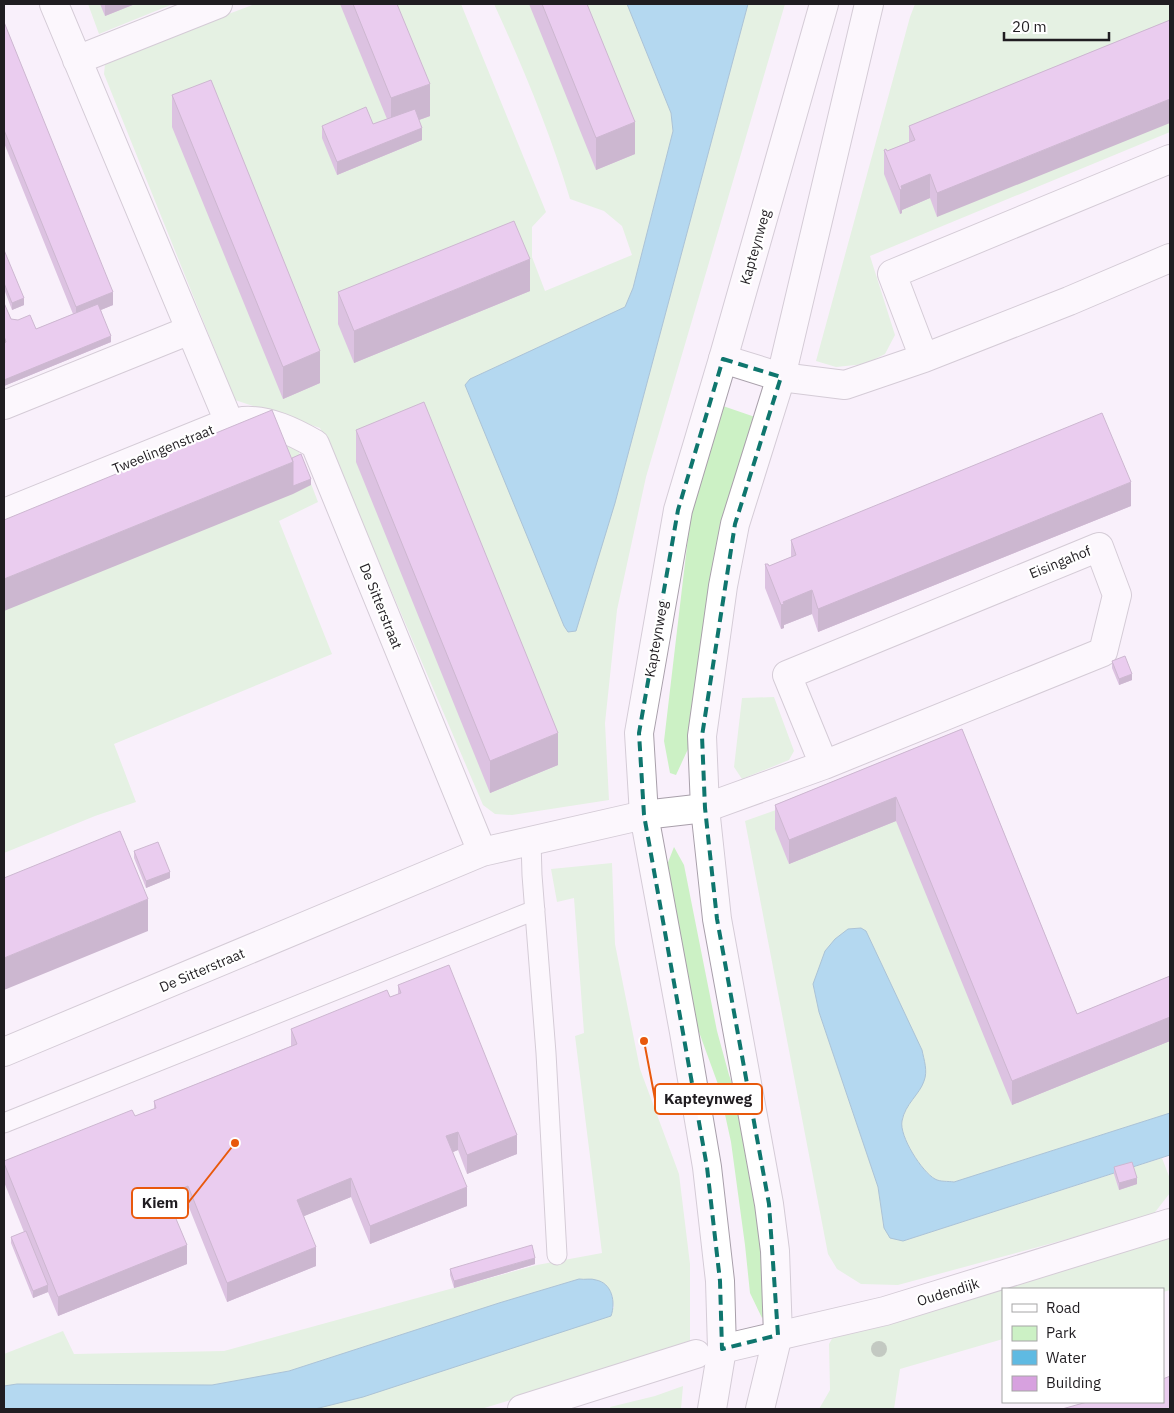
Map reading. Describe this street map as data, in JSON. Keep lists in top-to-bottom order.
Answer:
{
  "streets": {
    "street": [
      "Kapteynweg",
      "Tweelingenstraat",
      "Eisingahof",
      "De Sitterstraat",
      "Oudendijk"
    ]
  },
  "crossings": [
    ["Kapteynweg", "De Sitterstraat"],
    ["Kapteynweg", "Oudendijk"],
    ["Tweelingenstraat", "De Sitterstraat"],
    ["Eisingahof", "De Sitterstraat"]
  ],
  "places": ["Kapteynweg", "Kiem"],
  "legend": [
    "Road",
    "Park",
    "Water",
    "Building"
  ],
  "scale_bar": "20 m"
}
